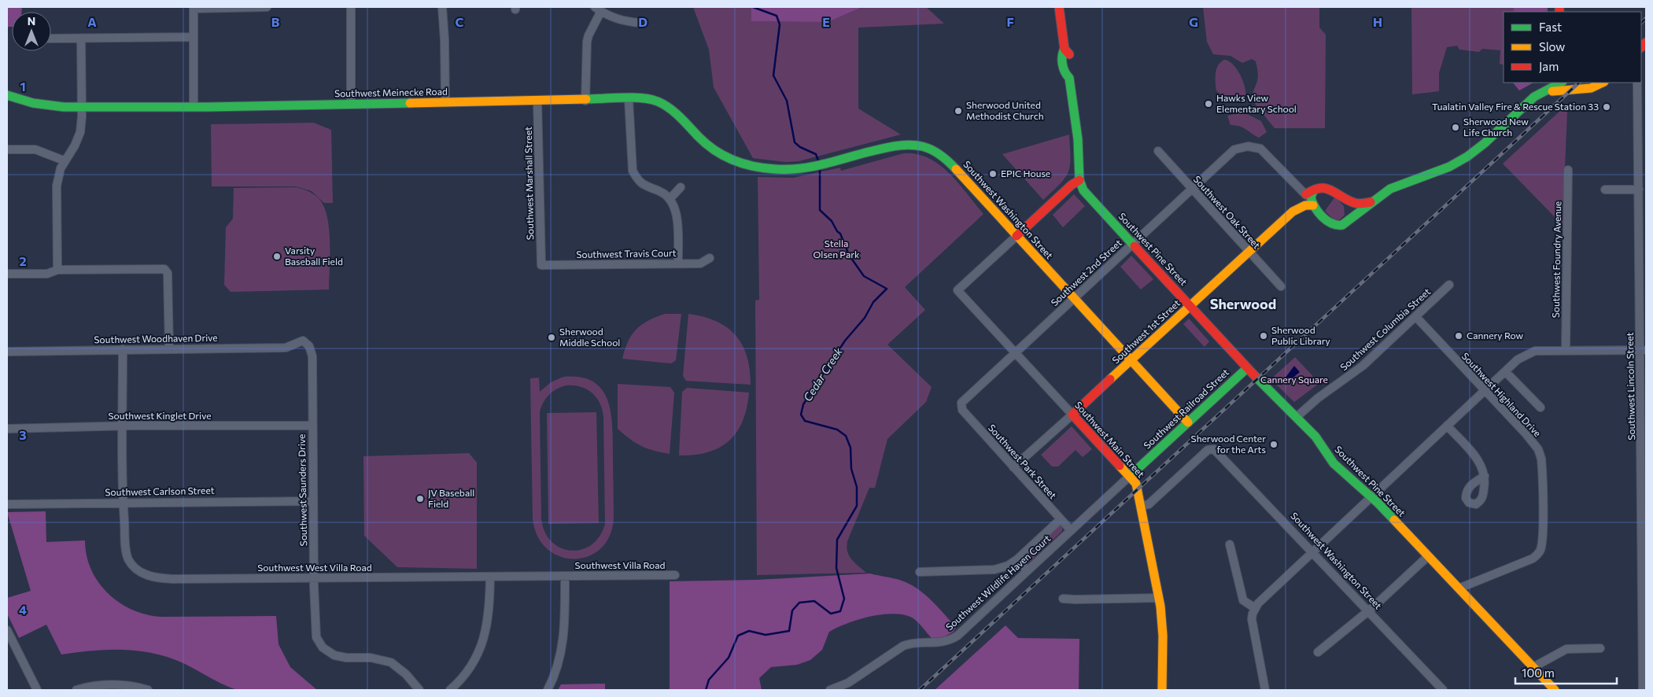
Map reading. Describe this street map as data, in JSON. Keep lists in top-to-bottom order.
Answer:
{
  "streets": {
    "main road": [
      "Southwest Meinecke Road",
      "Southwest Washington Street",
      "Southwest Pine Street",
      "Southwest 1st Street",
      "Southwest Railroad Street",
      "Southwest Main Street"
    ],
    "street": [
      "Southwest Marshall Street",
      "Southwest Oak Street",
      "Southwest Travis Court",
      "Southwest Foundry Avenue",
      "Southwest 2nd Street",
      "Southwest Columbia Street",
      "Southwest Woodhaven Drive",
      "Southwest Lincoln Street",
      "Southwest Highland Drive",
      "Southwest Kinglet Drive",
      "Southwest Park Street",
      "Southwest Saunders Drive",
      "Southwest Carlson Street",
      "Southwest Villa Road",
      "Southwest West Villa Road",
      "Southwest Wildlife Haven Court"
    ]
  },
  "crossings": [
    ["Southwest Meinecke Road", "Southwest Marshall Street"],
    ["Southwest Meinecke Road", "Southwest Washington Street"],
    ["Southwest Marshall Street", "Southwest Travis Court"],
    ["Southwest Washington Street", "Southwest 2nd Street"],
    ["Southwest Washington Street", "Southwest 1st Street"],
    ["Southwest Washington Street", "Southwest Railroad Street"],
    ["Southwest Washington Street", "Southwest Main Street"],
    ["Southwest Oak Street", "Southwest 2nd Street"],
    ["Southwest Oak Street", "Southwest 1st Street"],
    ["Southwest Pine Street", "Southwest 2nd Street"],
    ["Southwest Pine Street", "Southwest Columbia Street"],
    ["Southwest Pine Street", "Southwest 1st Street"],
    ["Southwest Pine Street", "Southwest Highland Drive"],
    ["Southwest Pine Street", "Southwest Railroad Street"],
    ["Southwest 2nd Street", "Southwest 1st Street"],
    ["Southwest 2nd Street", "Southwest Main Street"],
    ["Southwest 2nd Street", "Southwest Park Street"],
    ["Southwest Columbia Street", "Southwest Highland Drive"],
    ["Southwest 1st Street", "Southwest Main Street"],
    ["Southwest 1st Street", "Southwest Park Street"],
    ["Southwest Woodhaven Drive", "Southwest Saunders Drive"],
    ["Southwest Woodhaven Drive", "Southwest West Villa Road"],
    ["Southwest Railroad Street", "Southwest Main Street"],
    ["Southwest Railroad Street", "Southwest Park Street"],
    ["Southwest Railroad Street", "Southwest Wildlife Haven Court"],
    ["Southwest Kinglet Drive", "Southwest Saunders Drive"],
    ["Southwest Kinglet Drive", "Southwest West Villa Road"],
    ["Southwest Park Street", "Southwest Wildlife Haven Court"],
    ["Southwest Saunders Drive", "Southwest Carlson Street"],
    ["Southwest Saunders Drive", "Southwest West Villa Road"],
    ["Southwest Carlson Street", "Southwest West Villa Road"],
    ["Southwest Villa Road", "Southwest West Villa Road"]
  ],
  "districts": ["Sherwood"],
  "water": ["Cedar Creek"],
  "parks": ["Stella Olsen Park", "Cannery Square"],
  "places": [
    "Hawks View Elementary School",
    "Tualatin Valley Fire & Rescue Station 33",
    "Sherwood United Methodist Church",
    "Sherwood New Life Church",
    "EPIC House",
    "Varsity Baseball Field",
    "Sherwood Public Library",
    "Cannery Row",
    "Sherwood Middle School",
    "Sherwood Center for the Arts",
    "JV Baseball Field"
  ],
  "legend": ["Fast", "Slow", "Jam"],
  "scale_bar": "100 m",
  "north": "top",
  "grid": {
    "columns": [
      "A",
      "B",
      "C",
      "D",
      "E",
      "F",
      "G",
      "H"
    ],
    "rows": [
      "1",
      "2",
      "3",
      "4"
    ]
  }
}
